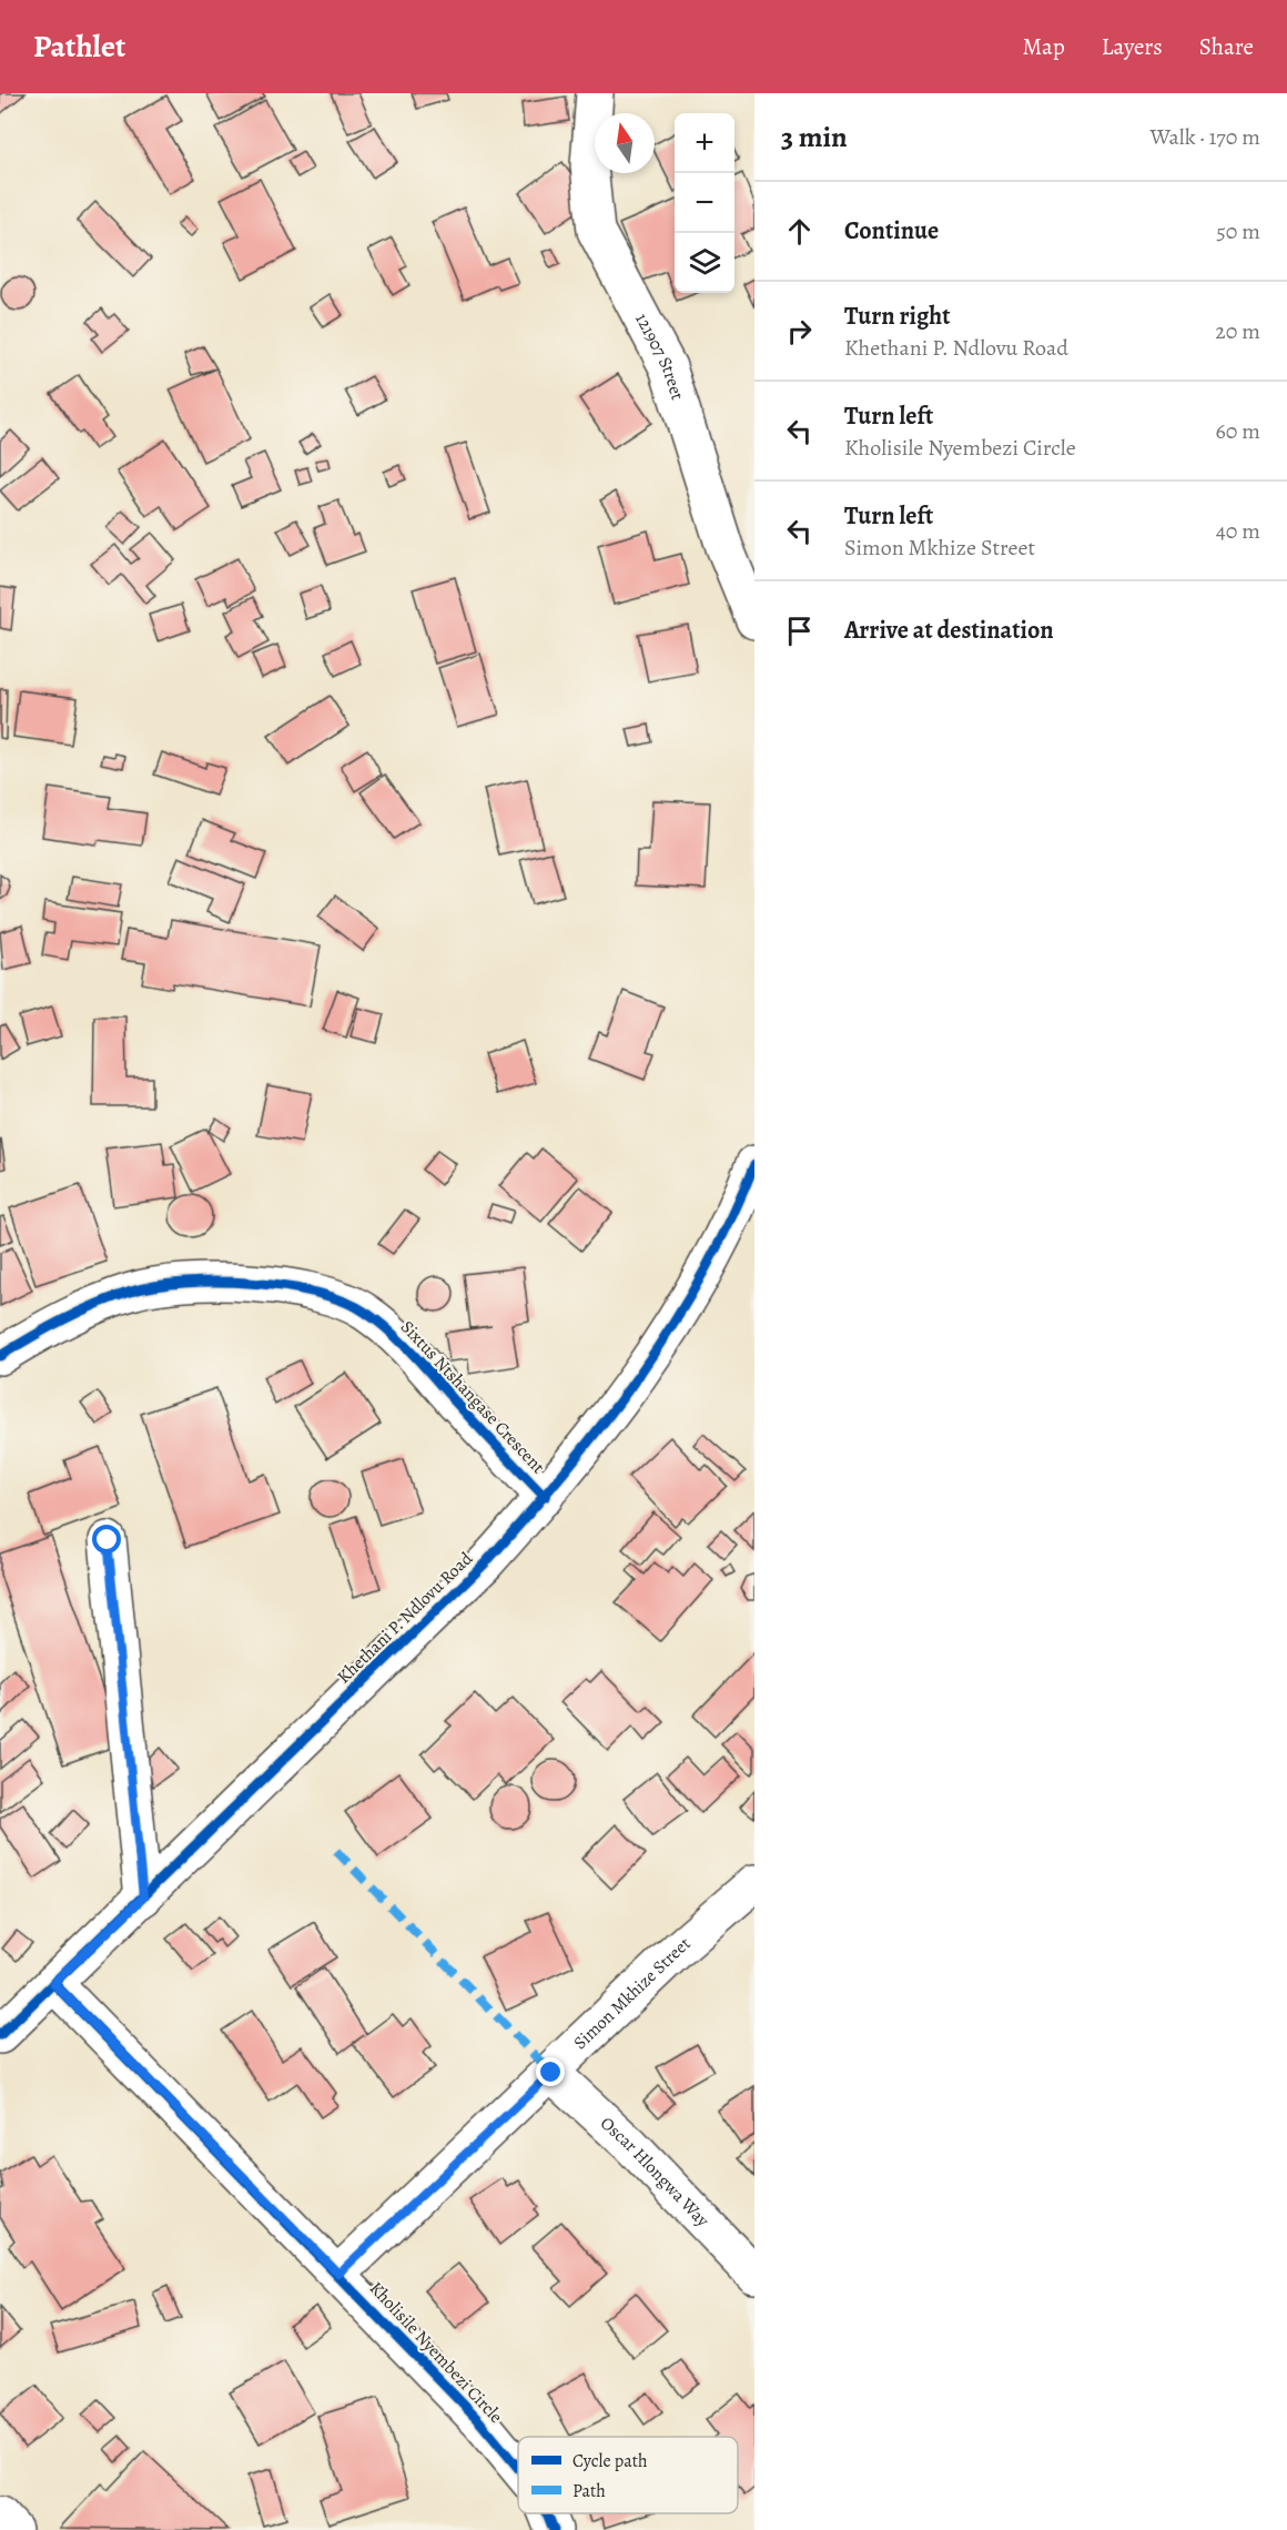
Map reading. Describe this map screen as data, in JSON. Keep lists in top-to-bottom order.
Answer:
{
  "streets": {
    "street": [
      "121907 Street",
      "Sixtus Ntshangase Crescent",
      "Khethani P. Ndlovu Road",
      "Simon Mkhize Street",
      "Oscar Hlongwa Way",
      "Kholisile Nyembezi Circle"
    ]
  },
  "crossings": [
    ["Sixtus Ntshangase Crescent", "Khethani P. Ndlovu Road"],
    ["Khethani P. Ndlovu Road", "Kholisile Nyembezi Circle"],
    ["Simon Mkhize Street", "Oscar Hlongwa Way"],
    ["Simon Mkhize Street", "Kholisile Nyembezi Circle"]
  ],
  "legend": ["Cycle path", "Path"],
  "north": "top",
  "page": {
    "header": "Pathlet",
    "nav": ["Map", "Layers", "Share"],
    "heading": ["3 min", "Walk · 170 m"],
    "map_buttons": ["+", "−"],
    "list": [
      ["Continue", "50 m"],
      ["Turn right", "Khethani P. Ndlovu Road", "20 m"],
      ["Turn left", "Kholisile Nyembezi Circle", "60 m"],
      ["Turn left", "Simon Mkhize Street", "40 m"],
      "Arrive at destination"
    ]
  }
}
